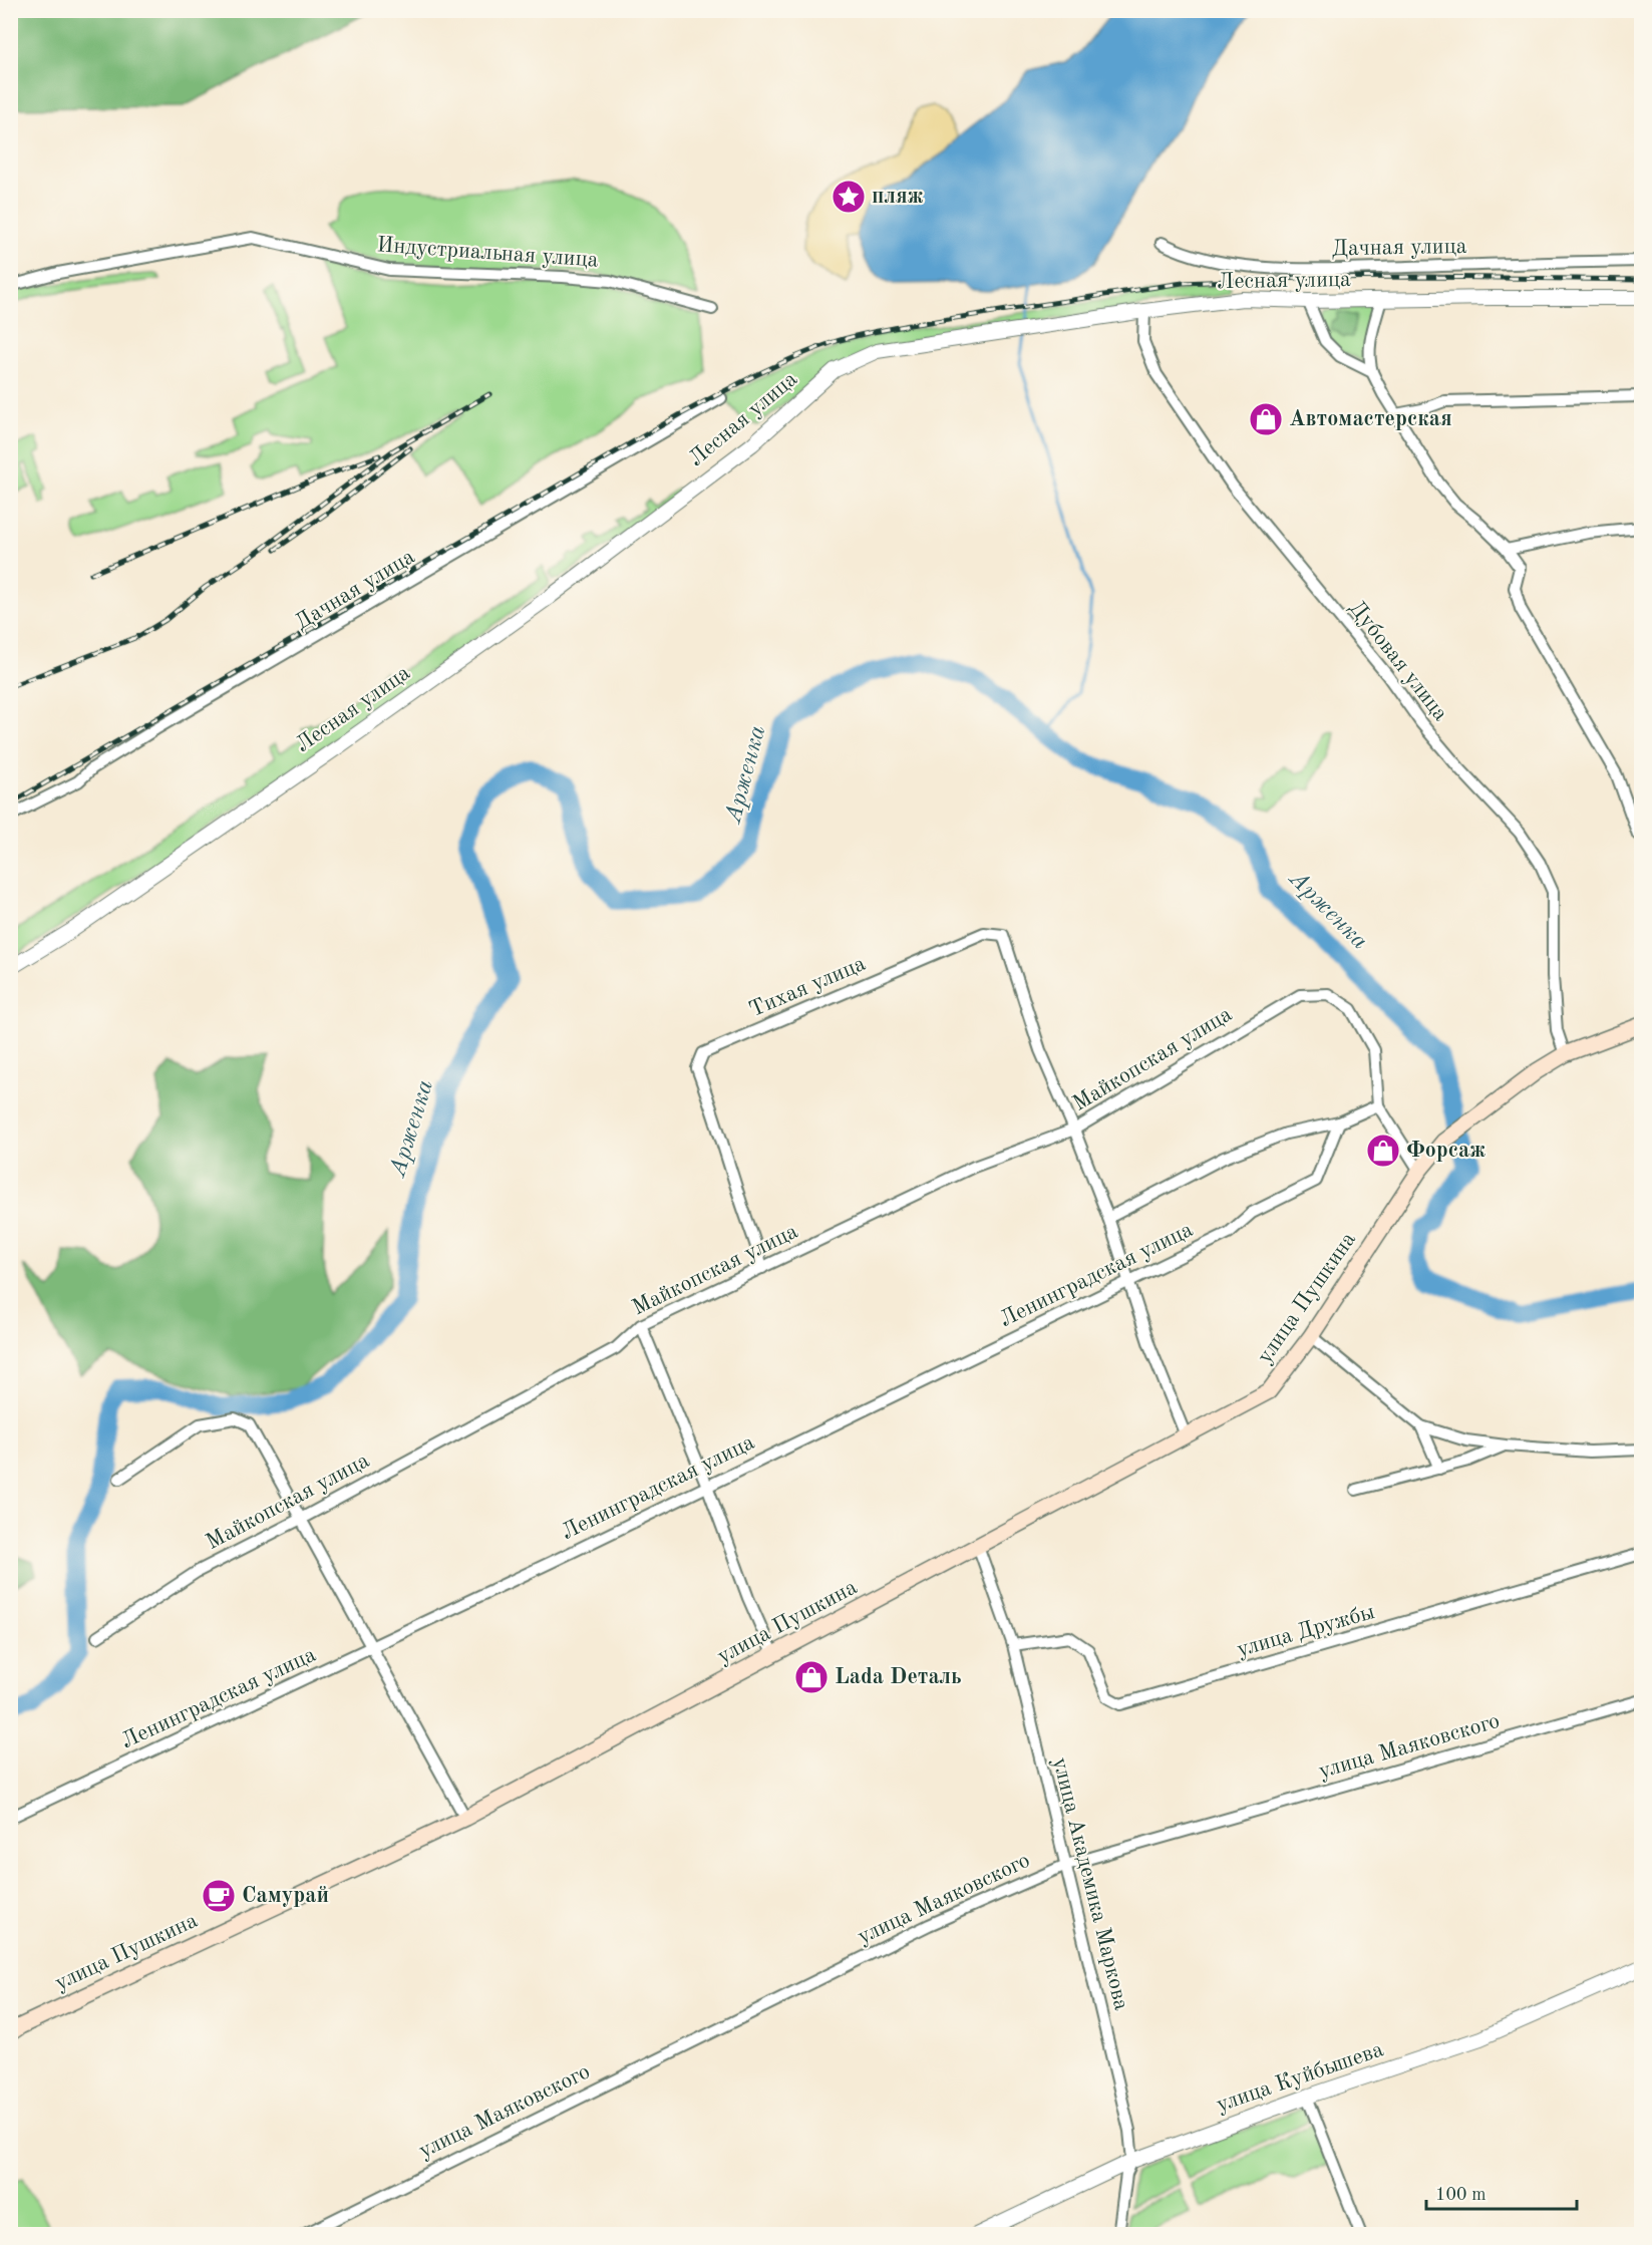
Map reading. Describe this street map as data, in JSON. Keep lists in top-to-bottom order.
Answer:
{
  "streets": {
    "main road": ["улица Пушкина"],
    "street": [
      "Дачная улица",
      "Индустриальная улица",
      "Лесная улица",
      "Дубовая улица",
      "Тихая улица",
      "Майкопская улица",
      "Ленинградская улица",
      "улица Дружбы",
      "улица Маяковского",
      "улица Академика Маркова",
      "улица Куйбышева"
    ]
  },
  "crossings": [
    ["Лесная улица", "Дубовая улица"],
    ["Дубовая улица", "улица Пушкина"],
    ["Тихая улица", "Майкопская улица"],
    ["улица Пушкина", "улица Академика Маркова"],
    ["улица Дружбы", "улица Академика Маркова"],
    ["улица Маяковского", "улица Академика Маркова"],
    ["улица Академика Маркова", "улица Куйбышева"]
  ],
  "water": ["Арженка"],
  "places": {
    "place": ["пляж"],
    "shop": ["Автомастерская", "Форсаж", "Lada Dеталь"],
    "cafe": ["Самурай"]
  },
  "scale_bar": "100 m"
}
